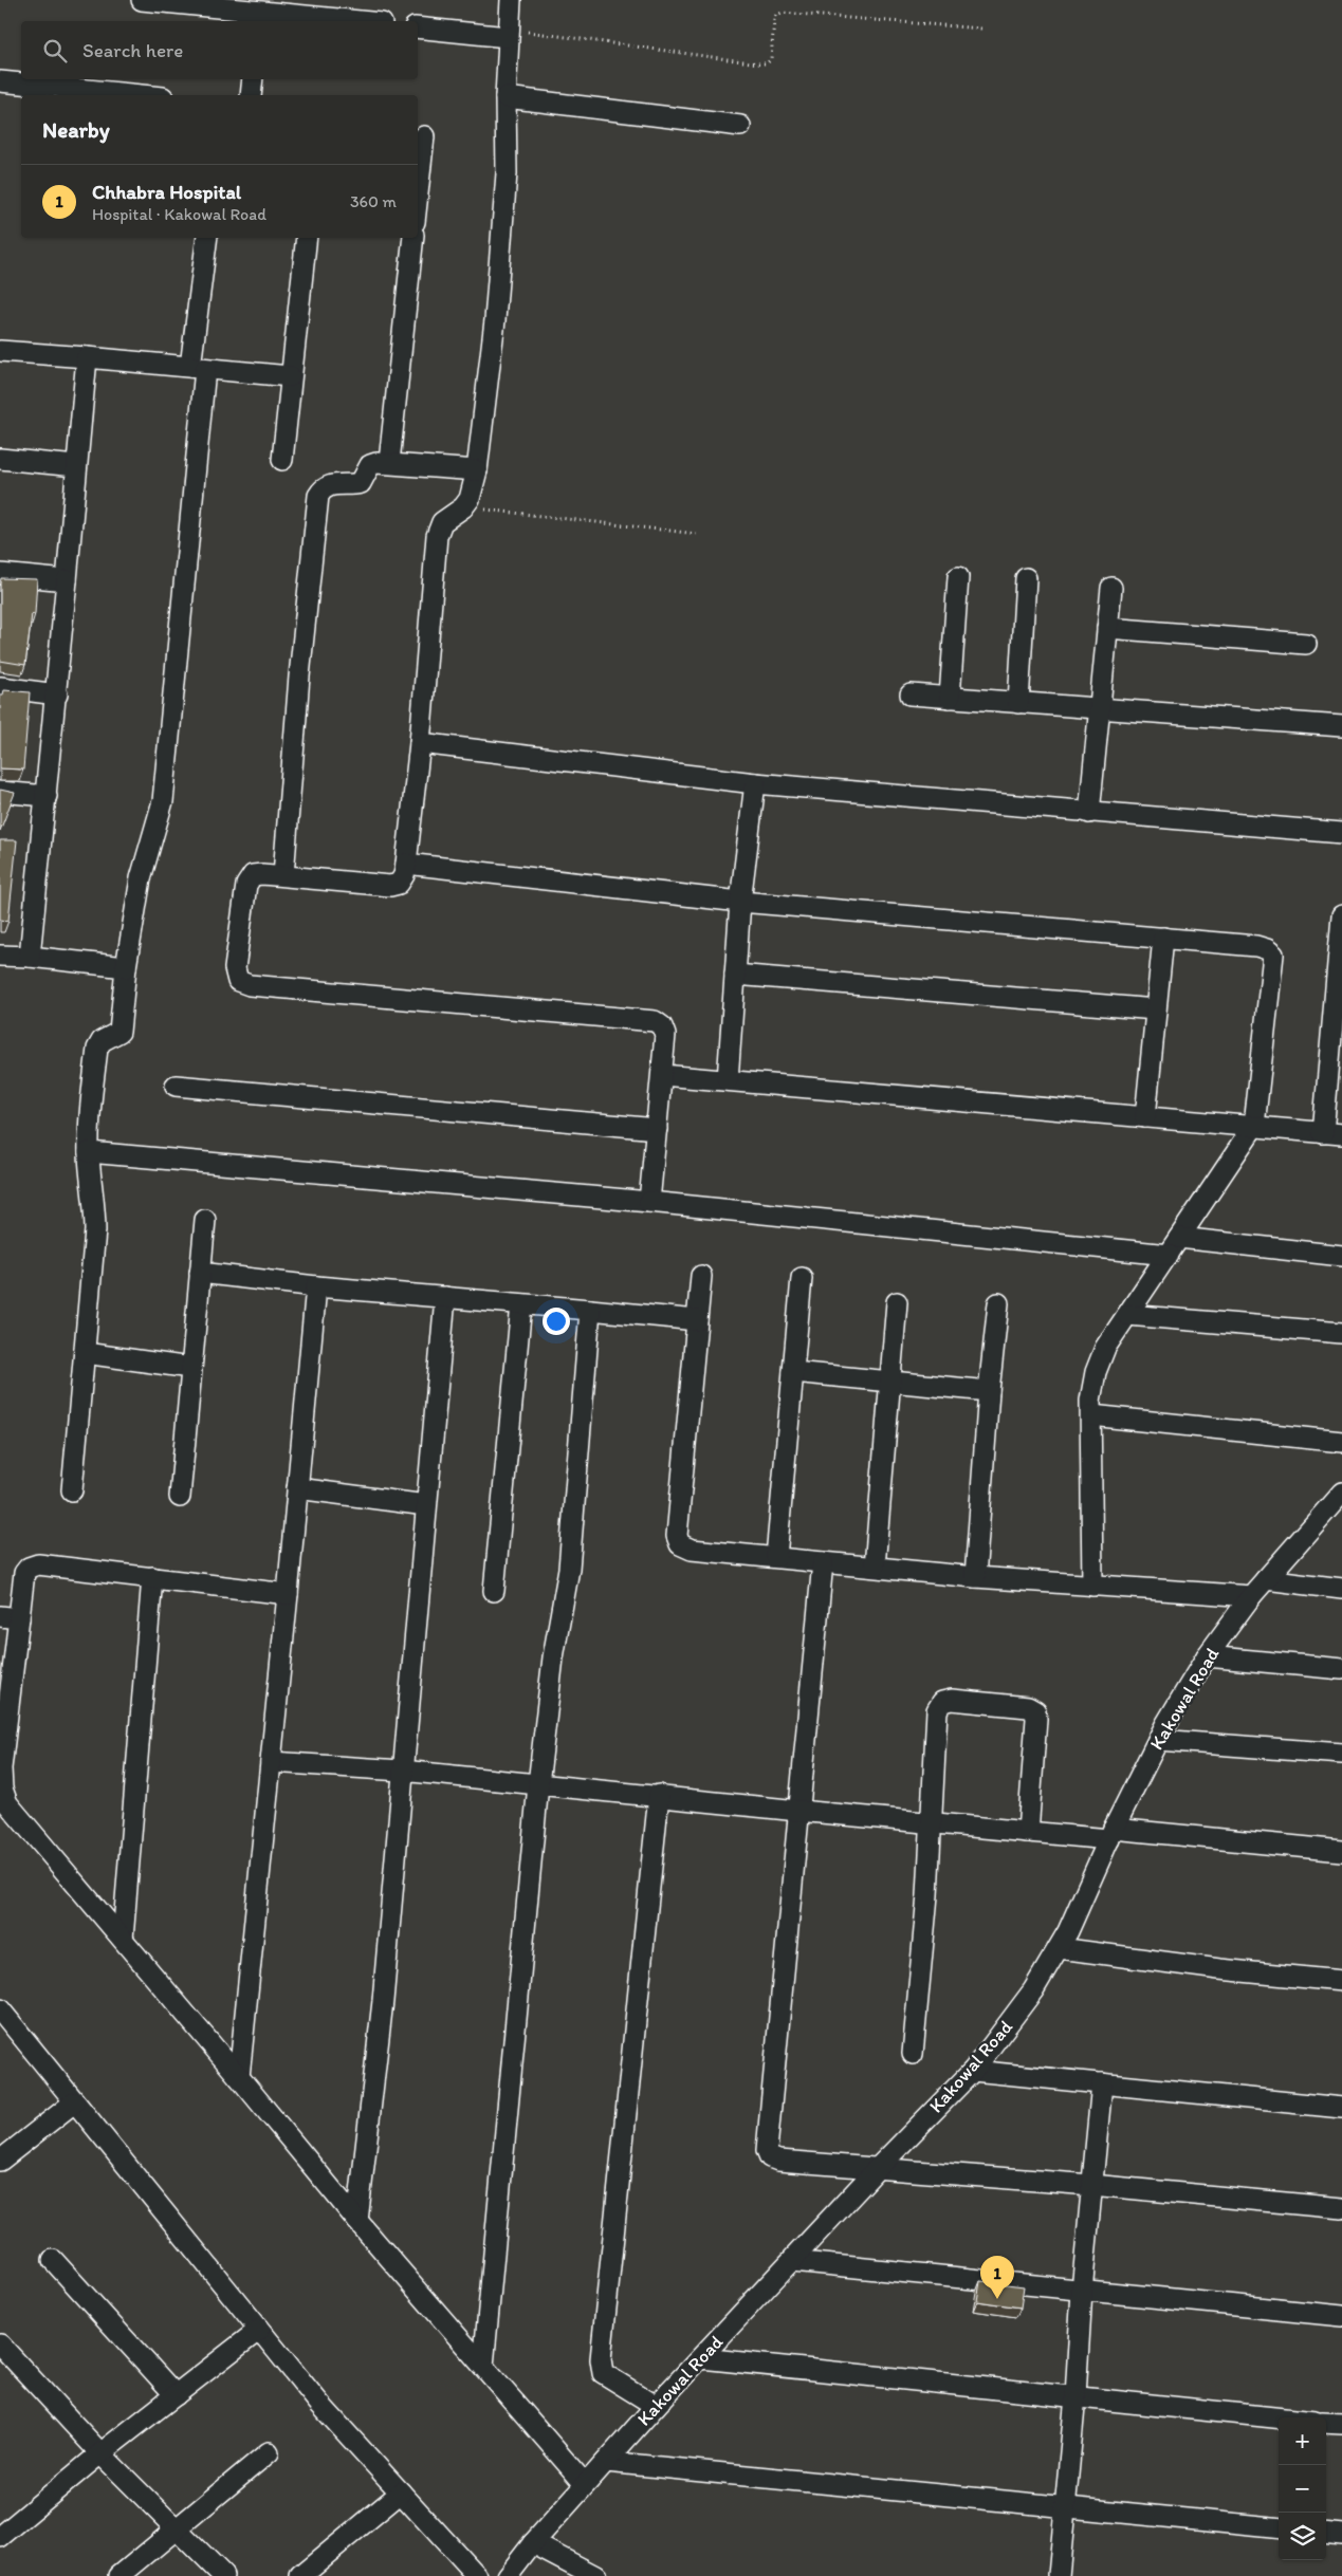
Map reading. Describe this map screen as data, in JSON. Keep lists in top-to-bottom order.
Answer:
{
  "streets": {
    "street": ["Kakowal Road"]
  },
  "page": {
    "search": "Search here",
    "heading": "Nearby",
    "list": [
      {
        "mark": "1",
        "name": "Chhabra Hospital",
        "note": "Hospital · Kakowal Road",
        "value": "360 m"
      }
    ],
    "pins": "1",
    "map_buttons": ["+", "−"]
  }
}
